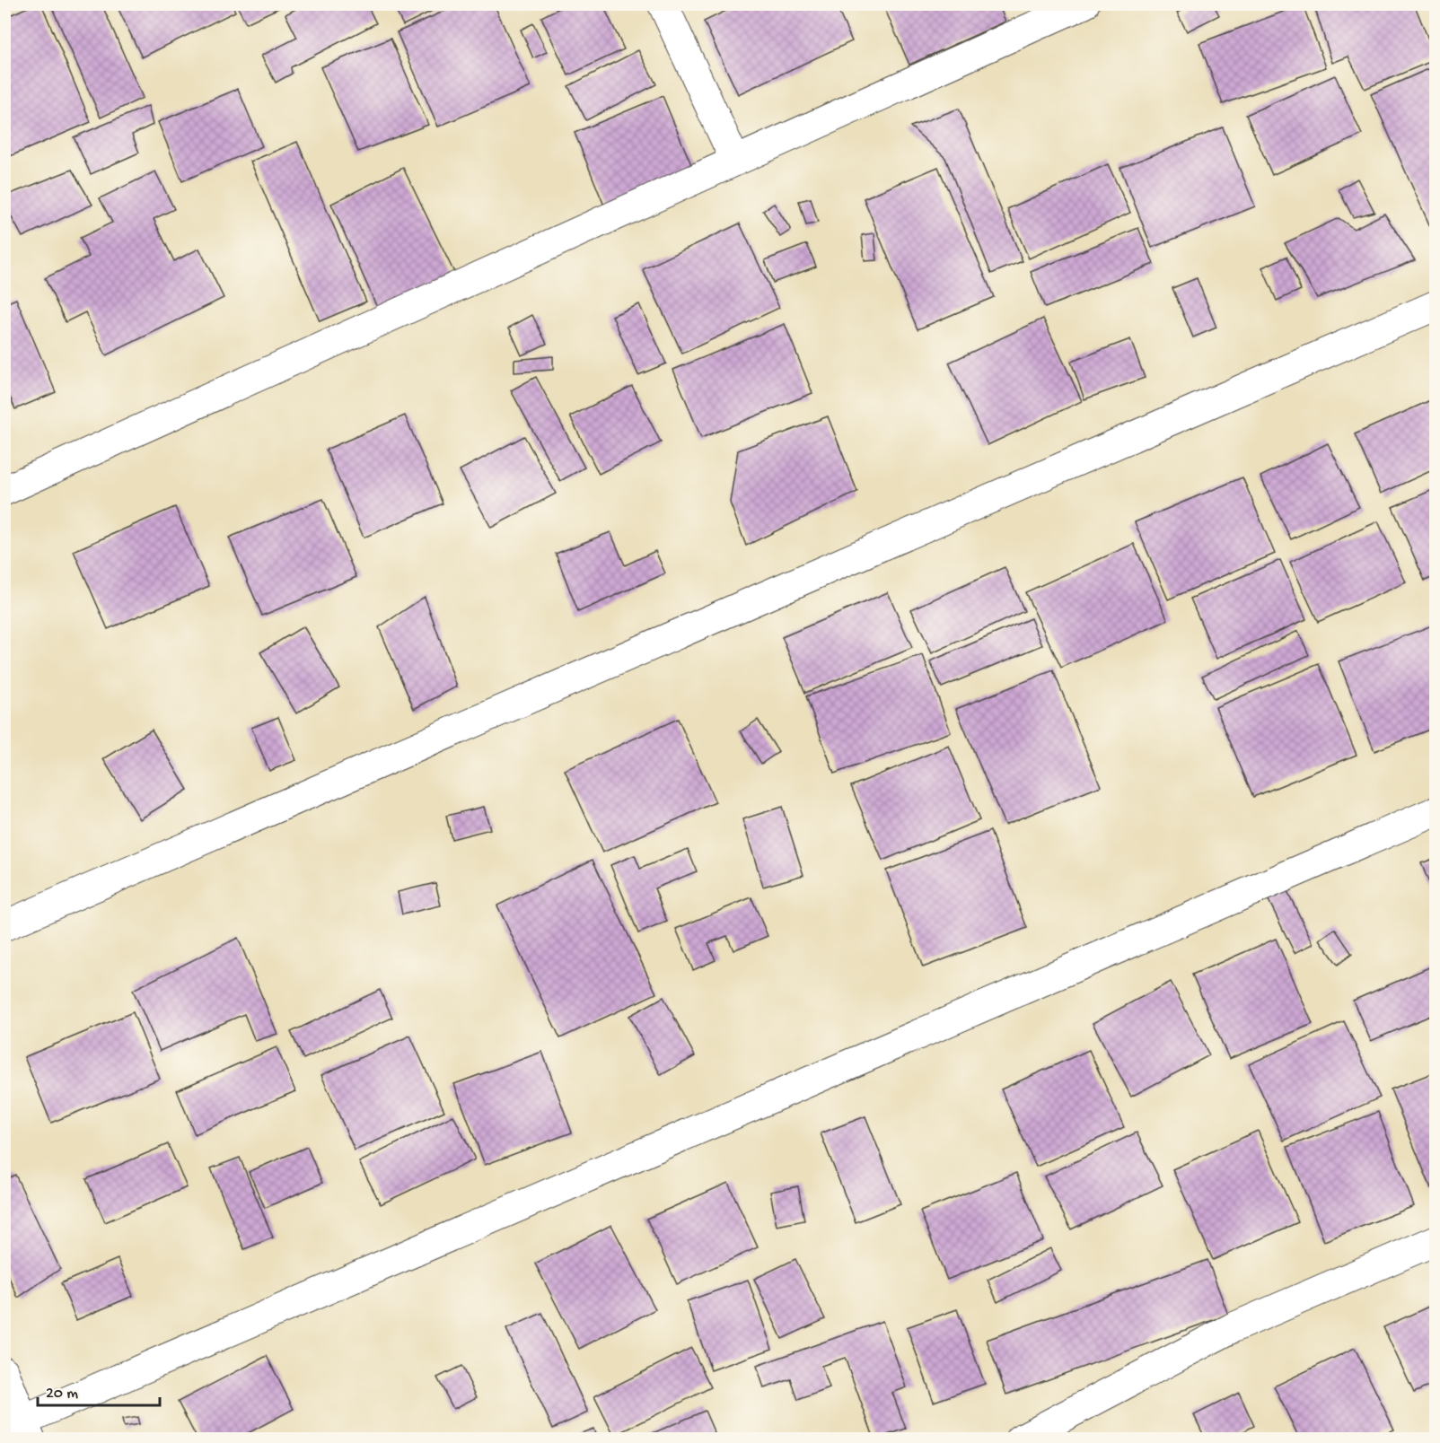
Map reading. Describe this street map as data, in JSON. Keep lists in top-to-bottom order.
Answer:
{
  "scale_bar": "20 m"
}
